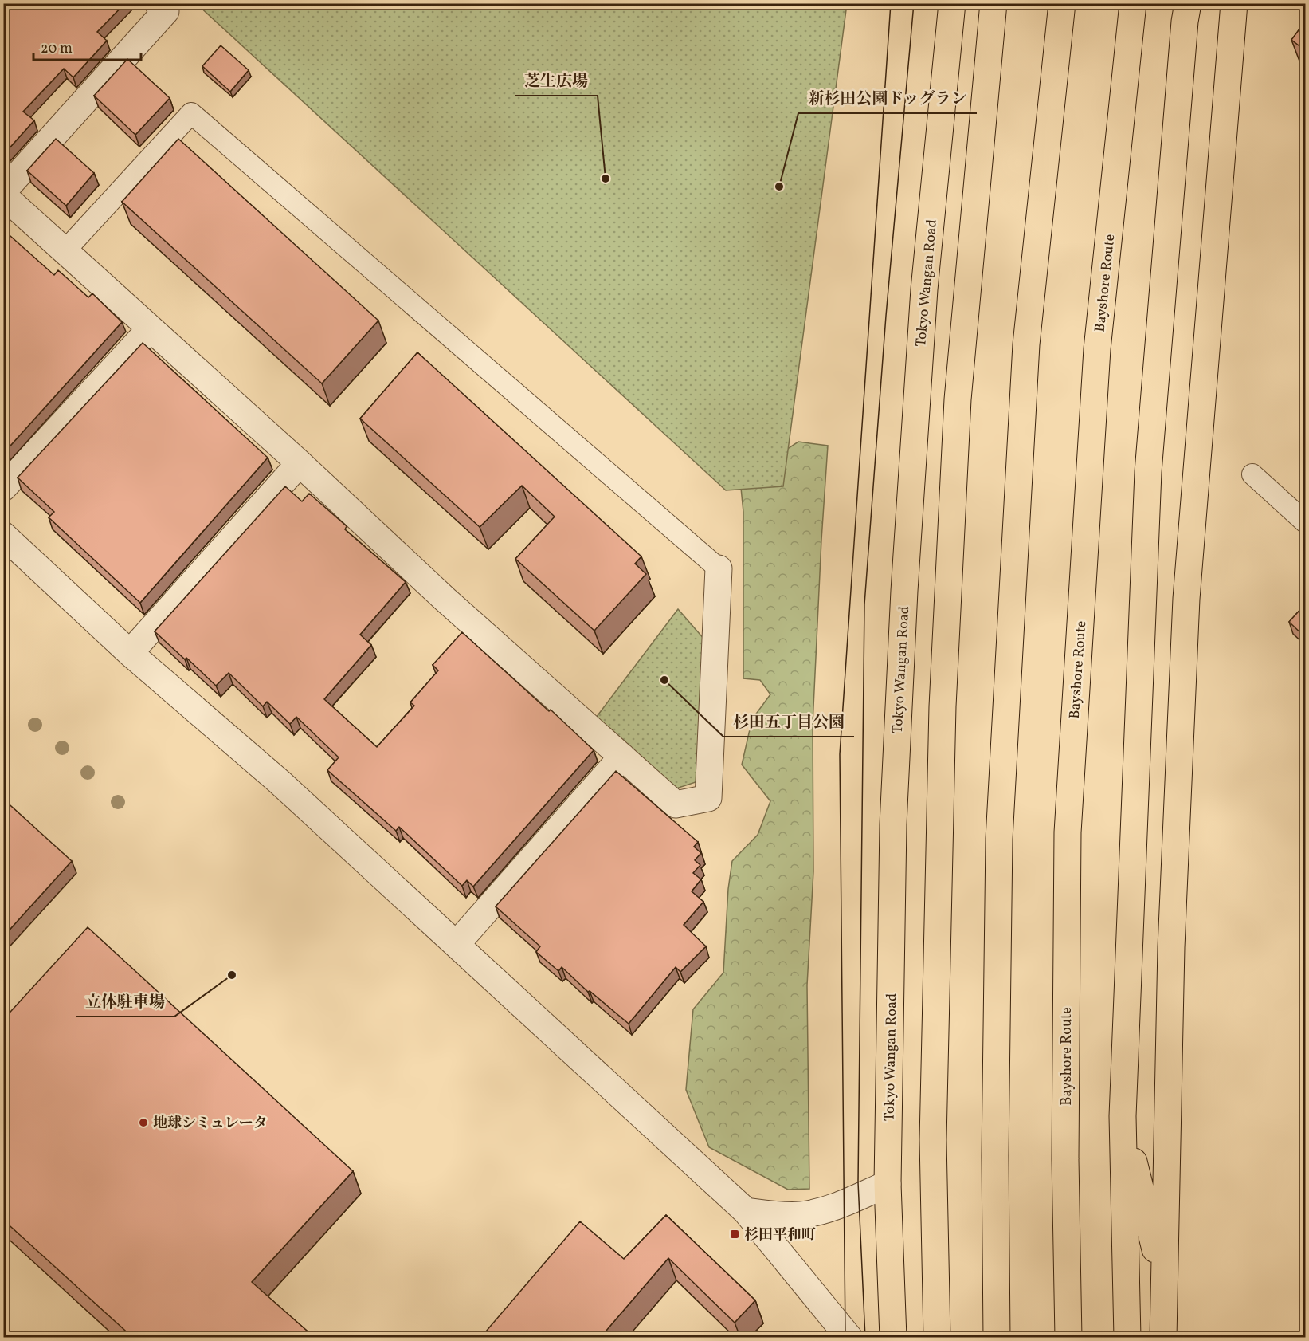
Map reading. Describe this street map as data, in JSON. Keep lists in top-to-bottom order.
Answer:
{
  "streets": {
    "highway": ["Tokyo Wangan Road", "Bayshore Route"]
  },
  "places": {
    "other": [
      "芝生広場",
      "新杉田公園ドッグラン",
      "杉田五丁目公園",
      "立体駐車場",
      "地球シミュレータ"
    ],
    "transit": ["杉田平和町"]
  },
  "scale_bar": "20 m"
}
